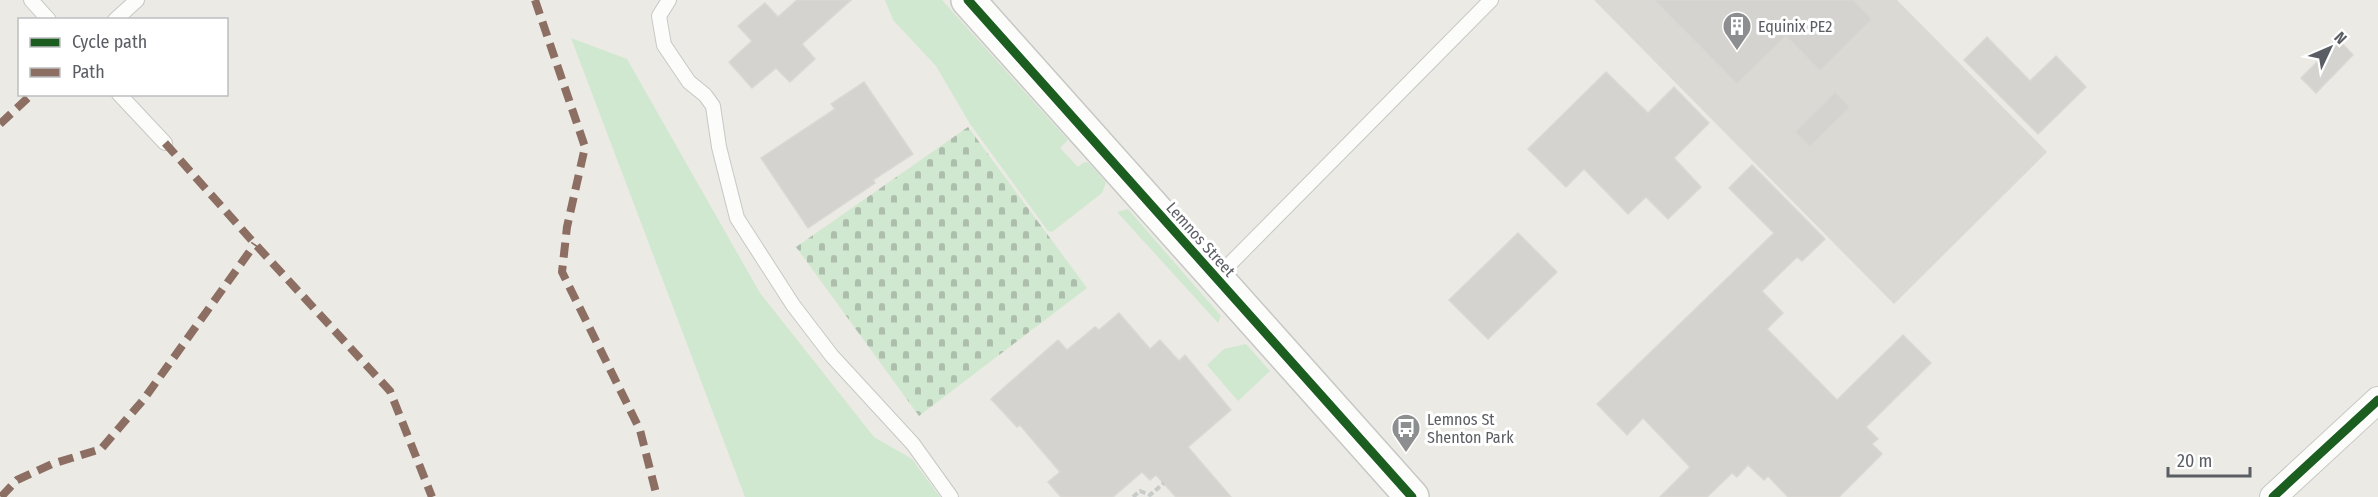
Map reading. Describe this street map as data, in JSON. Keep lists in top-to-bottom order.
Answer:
{
  "streets": {
    "street": ["Lemnos Street"]
  },
  "places": {
    "building": ["Equinix PE2"],
    "bus stop": ["Lemnos St Shenton Park"]
  },
  "legend": ["Cycle path", "Path"],
  "scale_bar": "20 m",
  "north": "top right"
}
